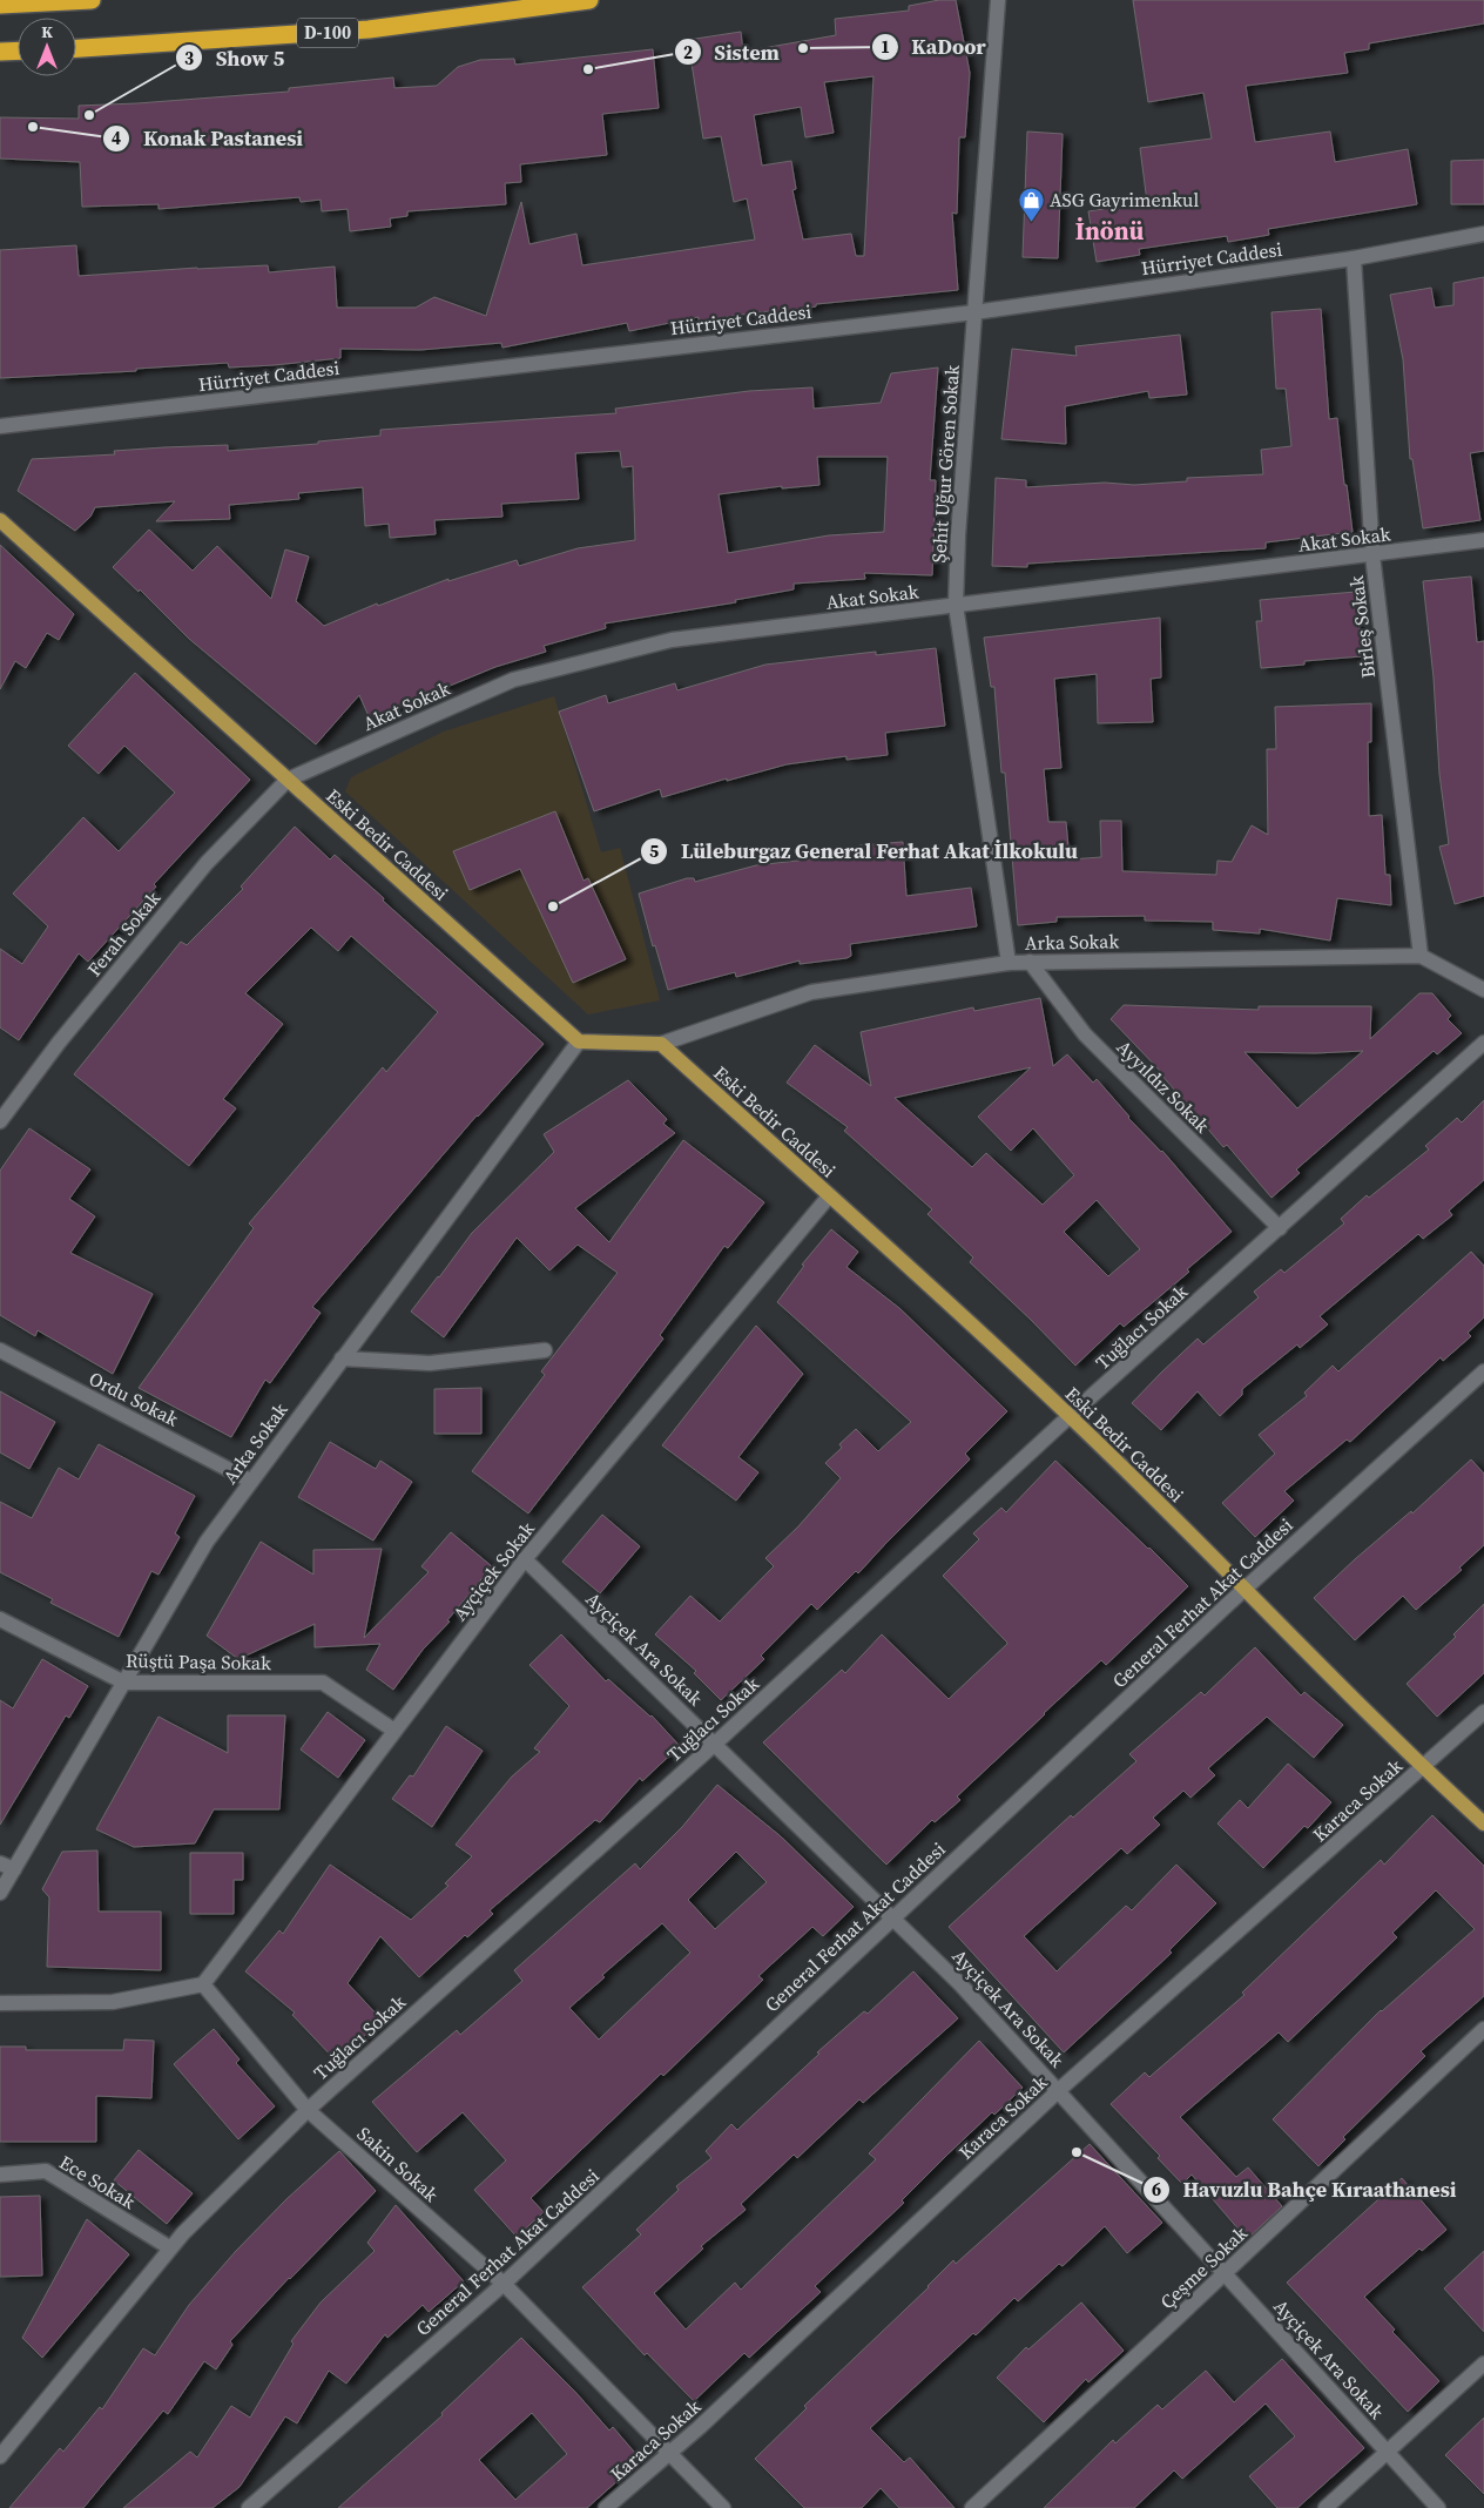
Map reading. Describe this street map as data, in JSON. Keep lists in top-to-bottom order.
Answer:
{
  "streets": {
    "highway": ["D-100"],
    "main road": ["Eski Bedir Caddesi"],
    "street": [
      "Hürriyet Caddesi",
      "Şehit Uğur Gören Sokak",
      "Akat Sokak",
      "Birleş Sokak",
      "Ferah Sokak",
      "Arka Sokak",
      "Ayyıldız Sokak",
      "Tuğlacı Sokak",
      "Ordu Sokak",
      "Ayçiçek Sokak",
      "General Ferhat Akat Caddesi",
      "Ayçiçek Ara Sokak",
      "Rüştü Paşa Sokak",
      "Karaca Sokak",
      "Sakin Sokak",
      "Ece Sokak",
      "Çeşme Sokak"
    ]
  },
  "crossings": [
    ["Hürriyet Caddesi", "Şehit Uğur Gören Sokak"],
    ["Hürriyet Caddesi", "Birleş Sokak"],
    ["Şehit Uğur Gören Sokak", "Akat Sokak"],
    ["Şehit Uğur Gören Sokak", "Arka Sokak"],
    ["Akat Sokak", "Birleş Sokak"],
    ["Akat Sokak", "Eski Bedir Caddesi"],
    ["Akat Sokak", "Ferah Sokak"],
    ["Birleş Sokak", "Arka Sokak"],
    ["Eski Bedir Caddesi", "Ferah Sokak"],
    ["Eski Bedir Caddesi", "Arka Sokak"],
    ["Eski Bedir Caddesi", "Tuğlacı Sokak"],
    ["Eski Bedir Caddesi", "Ayçiçek Sokak"],
    ["Eski Bedir Caddesi", "General Ferhat Akat Caddesi"],
    ["Eski Bedir Caddesi", "Karaca Sokak"],
    ["Arka Sokak", "Ayyıldız Sokak"],
    ["Arka Sokak", "Ordu Sokak"],
    ["Arka Sokak", "Rüştü Paşa Sokak"],
    ["Ayyıldız Sokak", "Tuğlacı Sokak"],
    ["Tuğlacı Sokak", "Ayçiçek Ara Sokak"],
    ["Tuğlacı Sokak", "Sakin Sokak"],
    ["Tuğlacı Sokak", "Ece Sokak"],
    ["Ayçiçek Sokak", "Ayçiçek Ara Sokak"],
    ["Ayçiçek Sokak", "Rüştü Paşa Sokak"],
    ["Ayçiçek Sokak", "Sakin Sokak"],
    ["General Ferhat Akat Caddesi", "Ayçiçek Ara Sokak"],
    ["General Ferhat Akat Caddesi", "Sakin Sokak"],
    ["Ayçiçek Ara Sokak", "Karaca Sokak"],
    ["Ayçiçek Ara Sokak", "Çeşme Sokak"],
    ["Karaca Sokak", "Sakin Sokak"]
  ],
  "districts": ["İnönü"],
  "places": {
    "other": [
      "KaDoor",
      "Sistem",
      "Show 5",
      "Konak Pastanesi",
      "Lüleburgaz General Ferhat Akat İlkokulu",
      "Havuzlu Bahçe Kıraathanesi"
    ],
    "shop": ["ASG Gayrimenkul"]
  },
  "north": "top"
}
